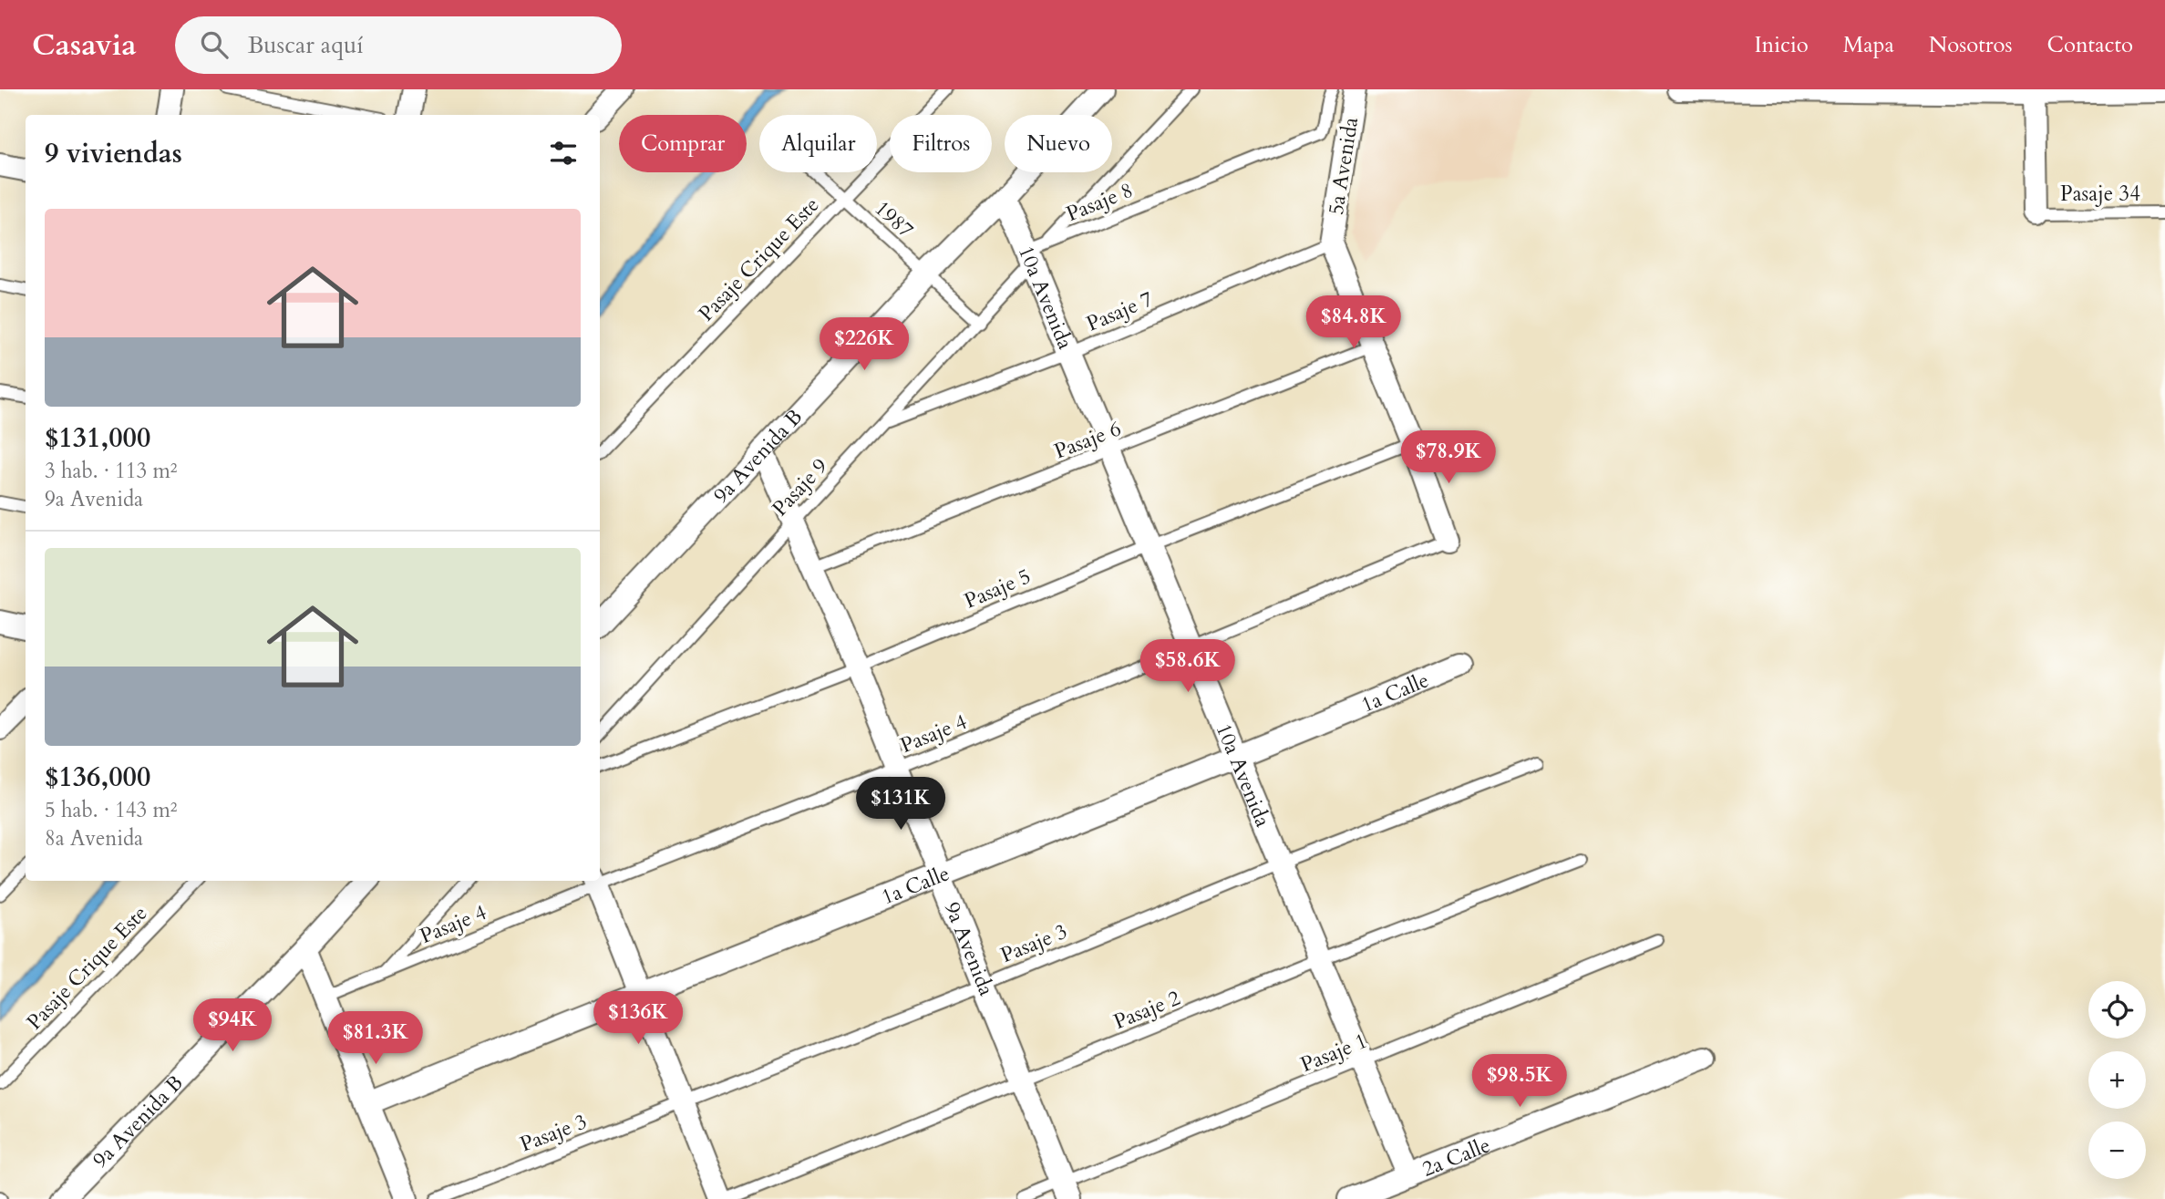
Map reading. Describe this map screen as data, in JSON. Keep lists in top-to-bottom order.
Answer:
{
  "streets": {
    "street": [
      "5a Avenida",
      "10a Avenida",
      "9a Avenida B",
      "1a Calle",
      "9a Avenida",
      "2a Calle"
    ],
    "lane": [
      "Pasaje 34",
      "Pasaje 8",
      "1987",
      "Pasaje Crique Este",
      "Pasaje 7",
      "Pasaje 6",
      "Pasaje 9",
      "Pasaje 5",
      "Pasaje 4",
      "Pasaje 3",
      "Pasaje 2",
      "Pasaje 1"
    ]
  },
  "crossings": [
    ["5a Avenida", "Pasaje 7"],
    ["Pasaje 8", "10a Avenida"],
    ["Pasaje 8", "Pasaje 9"],
    ["1987", "Pasaje Crique Este"],
    ["1987", "9a Avenida B"],
    ["1987", "Pasaje 9"],
    ["10a Avenida", "Pasaje 7"],
    ["10a Avenida", "Pasaje 6"],
    ["10a Avenida", "9a Avenida B"],
    ["10a Avenida", "Pasaje 9"],
    ["10a Avenida", "Pasaje 5"],
    ["10a Avenida", "1a Calle"],
    ["10a Avenida", "Pasaje 4"],
    ["10a Avenida", "Pasaje 3"],
    ["10a Avenida", "Pasaje 2"],
    ["10a Avenida", "Pasaje 1"],
    ["10a Avenida", "2a Calle"],
    ["Pasaje 7", "Pasaje 9"],
    ["Pasaje 6", "9a Avenida"],
    ["9a Avenida B", "9a Avenida"],
    ["Pasaje 9", "9a Avenida"],
    ["Pasaje 5", "9a Avenida"],
    ["1a Calle", "9a Avenida"],
    ["Pasaje 4", "9a Avenida"],
    ["Pasaje 3", "9a Avenida"],
    ["9a Avenida", "Pasaje 2"],
    ["9a Avenida", "Pasaje 1"]
  ],
  "page": {
    "header": "Casavia",
    "search": "Buscar aquí",
    "nav": [
      "Inicio",
      "Mapa",
      "Nosotros",
      "Contacto"
    ],
    "chip": [
      "Comprar",
      "Alquilar",
      "Filtros",
      "Nuevo"
    ],
    "heading": "9 viviendas",
    "list": [
      {
        "name": "$131,000",
        "note": "3 hab. · 113 m² · 9a Avenida"
      },
      {
        "name": "$136,000",
        "note": "5 hab. · 143 m² · 8a Avenida"
      }
    ],
    "price": [
      "$84.8K",
      "$226K",
      "$78.9K",
      "$58.6K",
      "$131K",
      "$136K",
      "$94K",
      "$81.3K",
      "$98.5K"
    ],
    "map_buttons": ["+", "−"]
  }
}
